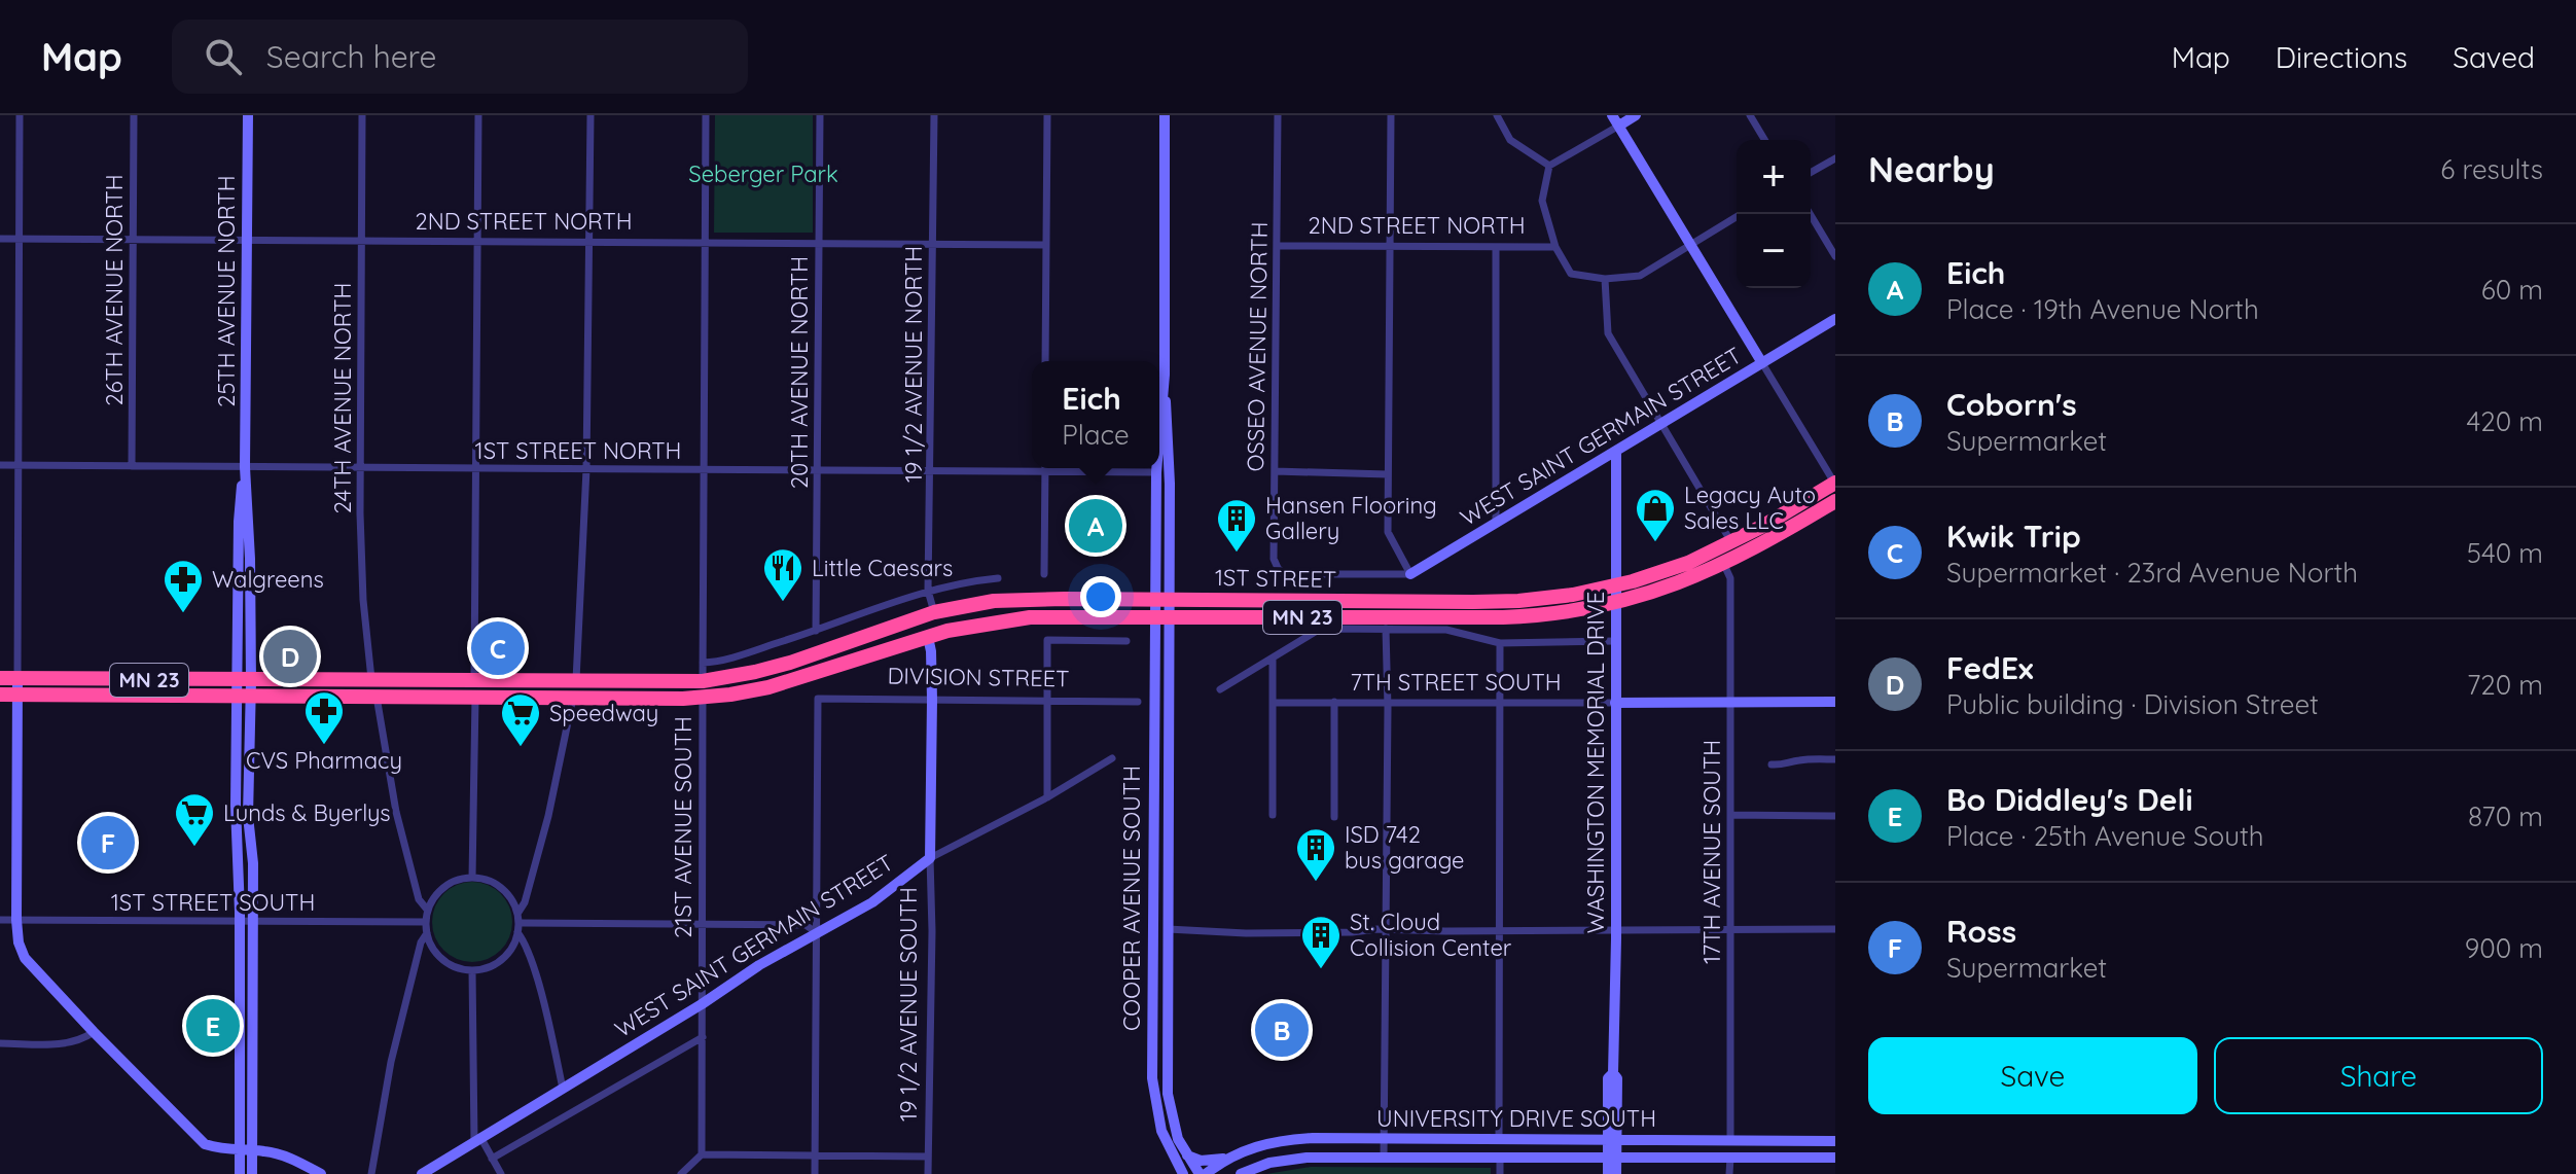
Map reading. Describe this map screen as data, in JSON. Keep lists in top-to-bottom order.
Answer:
{
  "streets": {
    "highway": ["1ST STREET", "MN 23"],
    "street": [
      "2ND STREET NORTH",
      "26TH AVENUE NORTH",
      "25TH AVENUE NORTH",
      "OSSEO AVENUE NORTH",
      "19 1/2 AVENUE NORTH",
      "20TH AVENUE NORTH",
      "24TH AVENUE NORTH",
      "WEST SAINT GERMAIN STREET",
      "1ST STREET NORTH",
      "DIVISION STREET",
      "7TH STREET SOUTH",
      "WASHINGTON MEMORIAL DRIVE",
      "21ST AVENUE SOUTH",
      "17TH AVENUE SOUTH",
      "COOPER AVENUE SOUTH",
      "1ST STREET SOUTH",
      "19 1/2 AVENUE SOUTH",
      "UNIVERSITY DRIVE SOUTH"
    ]
  },
  "crossings": [
    ["2ND STREET NORTH", "26TH AVENUE NORTH"],
    ["2ND STREET NORTH", "25TH AVENUE NORTH"],
    ["2ND STREET NORTH", "OSSEO AVENUE NORTH"],
    ["2ND STREET NORTH", "19 1/2 AVENUE NORTH"],
    ["2ND STREET NORTH", "20TH AVENUE NORTH"],
    ["2ND STREET NORTH", "24TH AVENUE NORTH"],
    ["2ND STREET NORTH", "21ST AVENUE SOUTH"],
    ["26TH AVENUE NORTH", "1ST STREET NORTH"],
    ["25TH AVENUE NORTH", "1ST STREET NORTH"],
    ["25TH AVENUE NORTH", "MN 23"],
    ["25TH AVENUE NORTH", "1ST STREET SOUTH"],
    ["OSSEO AVENUE NORTH", "WEST SAINT GERMAIN STREET"],
    ["19 1/2 AVENUE NORTH", "1ST STREET NORTH"],
    ["19 1/2 AVENUE NORTH", "1ST STREET"],
    ["20TH AVENUE NORTH", "1ST STREET NORTH"],
    ["24TH AVENUE NORTH", "1ST STREET NORTH"],
    ["24TH AVENUE NORTH", "MN 23"],
    ["WEST SAINT GERMAIN STREET", "DIVISION STREET"],
    ["WEST SAINT GERMAIN STREET", "WASHINGTON MEMORIAL DRIVE"],
    ["WEST SAINT GERMAIN STREET", "21ST AVENUE SOUTH"],
    ["WEST SAINT GERMAIN STREET", "19 1/2 AVENUE SOUTH"],
    ["1ST STREET NORTH", "21ST AVENUE SOUTH"],
    ["1ST STREET", "MN 23"],
    ["1ST STREET", "WASHINGTON MEMORIAL DRIVE"],
    ["1ST STREET", "21ST AVENUE SOUTH"],
    ["1ST STREET", "17TH AVENUE SOUTH"],
    ["1ST STREET", "COOPER AVENUE SOUTH"],
    ["1ST STREET", "19 1/2 AVENUE SOUTH"],
    ["MN 23", "21ST AVENUE SOUTH"],
    ["DIVISION STREET", "19 1/2 AVENUE SOUTH"],
    ["7TH STREET SOUTH", "WASHINGTON MEMORIAL DRIVE"],
    ["7TH STREET SOUTH", "17TH AVENUE SOUTH"],
    ["WASHINGTON MEMORIAL DRIVE", "UNIVERSITY DRIVE SOUTH"],
    ["17TH AVENUE SOUTH", "UNIVERSITY DRIVE SOUTH"]
  ],
  "parks": ["Seberger Park"],
  "places": {
    "shop": ["Legacy Auto Sales LLC"],
    "building": ["Hansen Flooring Gallery", "ISD 742 bus garage", "St. Cloud Collision Center"],
    "restaurant": ["Little Caesars"],
    "pharmacy": ["Walgreens", "CVS Pharmacy"],
    "supermarket": ["Speedway", "Lunds & Byerlys"]
  },
  "page": {
    "header": "Map",
    "search": "Search here",
    "nav": ["Map", "Directions", "Saved"],
    "heading": ["Nearby", "6 results"],
    "map_buttons": ["+", "−"],
    "list": [
      {
        "mark": "A",
        "name": "Eich",
        "note": "Place · 19th Avenue North",
        "value": "60 m"
      },
      {
        "mark": "B",
        "name": "Coborn's",
        "note": "Supermarket",
        "value": "420 m"
      },
      {
        "mark": "C",
        "name": "Kwik Trip",
        "note": "Supermarket · 23rd Avenue North",
        "value": "540 m"
      },
      {
        "mark": "D",
        "name": "FedEx",
        "note": "Public building · Division Street",
        "value": "720 m"
      },
      {
        "mark": "E",
        "name": "Bo Diddley's Deli",
        "note": "Place · 25th Avenue South",
        "value": "870 m"
      },
      {
        "mark": "F",
        "name": "Ross",
        "note": "Supermarket",
        "value": "900 m"
      }
    ],
    "popup": ["Eich", "Place"],
    "pins": [
      "A",
      "C",
      "D",
      "F",
      "E",
      "B"
    ],
    "buttons": ["Save", "Share"]
  }
}
